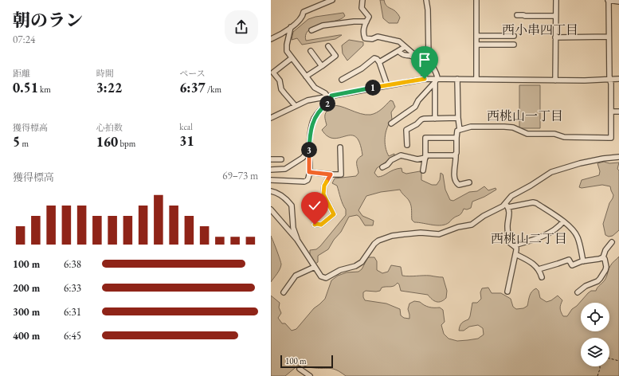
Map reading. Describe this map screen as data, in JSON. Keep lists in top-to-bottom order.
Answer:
{
  "districts": ["西小串四丁目", "西桃山一丁目", "西桃山二丁目"],
  "scale_bar": "100 m",
  "page": {
    "heading": ["朝のラン", "07:24"],
    "stats": [
      ["距離", "0.51 km"],
      ["時間", "3:22"],
      ["ペース", "6:37 /km"],
      ["獲得標高", "5 m"],
      ["心拍数", "160 bpm"],
      ["kcal", "31"]
    ],
    "pins": ["1", "2", "3"],
    "chart": ["獲得標高", "69–73 m"],
    "list": [
      {
        "name": "100 m",
        "note": "6:38"
      },
      {
        "name": "200 m",
        "note": "6:33"
      },
      {
        "name": "300 m",
        "note": "6:31"
      },
      {
        "name": "400 m",
        "note": "6:45"
      }
    ],
    "scale": "100 m"
  }
}
